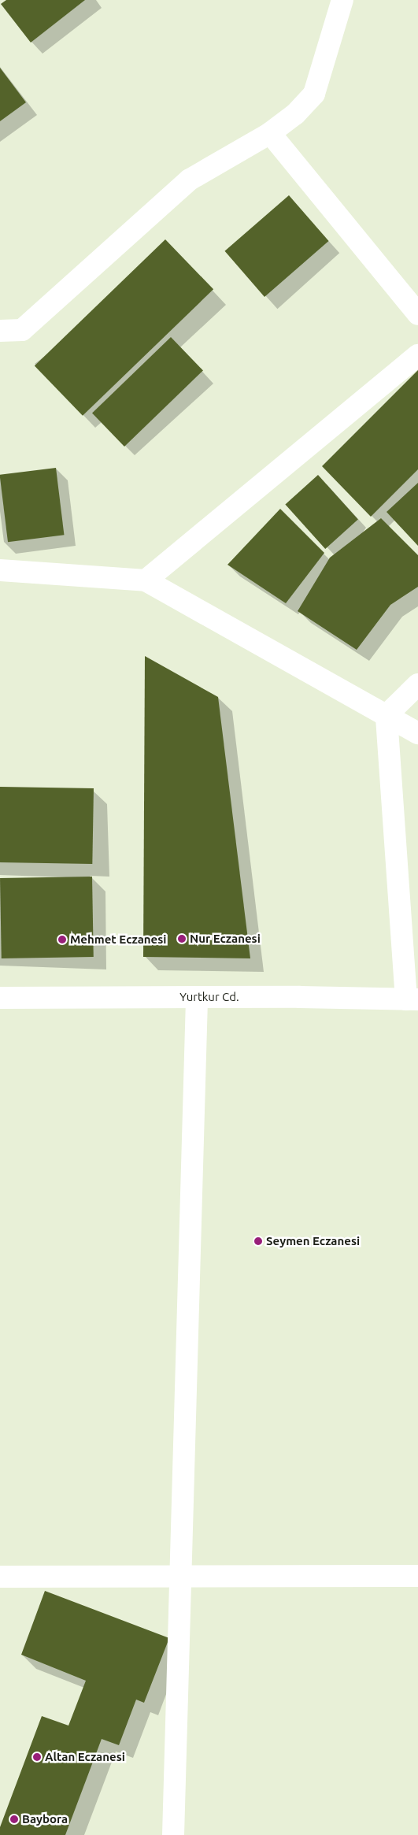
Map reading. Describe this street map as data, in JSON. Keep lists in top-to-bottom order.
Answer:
{
  "streets": {
    "street": ["Yurtkur Cd."]
  },
  "places": [
    "Nur Eczanesi",
    "Mehmet Eczanesi",
    "Seymen Eczanesi",
    "Altan Eczanesi",
    "Baybora"
  ]
}
